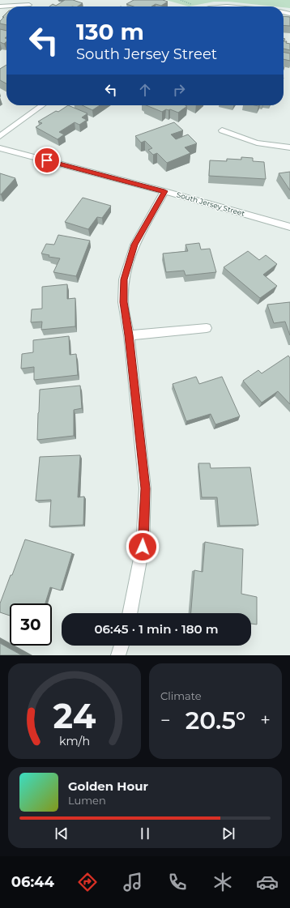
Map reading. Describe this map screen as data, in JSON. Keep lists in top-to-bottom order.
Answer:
{
  "streets": {
    "street": ["South Jersey Street"]
  },
  "page": {
    "turn": ["130 m", "South Jersey Street"],
    "limit": "30",
    "trip": "06:45 · 1 min · 180 m",
    "tile": "Climate",
    "heat": ["−", "20.5°", "+"],
    "song": ["Golden Hour", "Lumen"],
    "tabs": "06:44",
    "gauge": ["24", "km/h"]
  }
}
